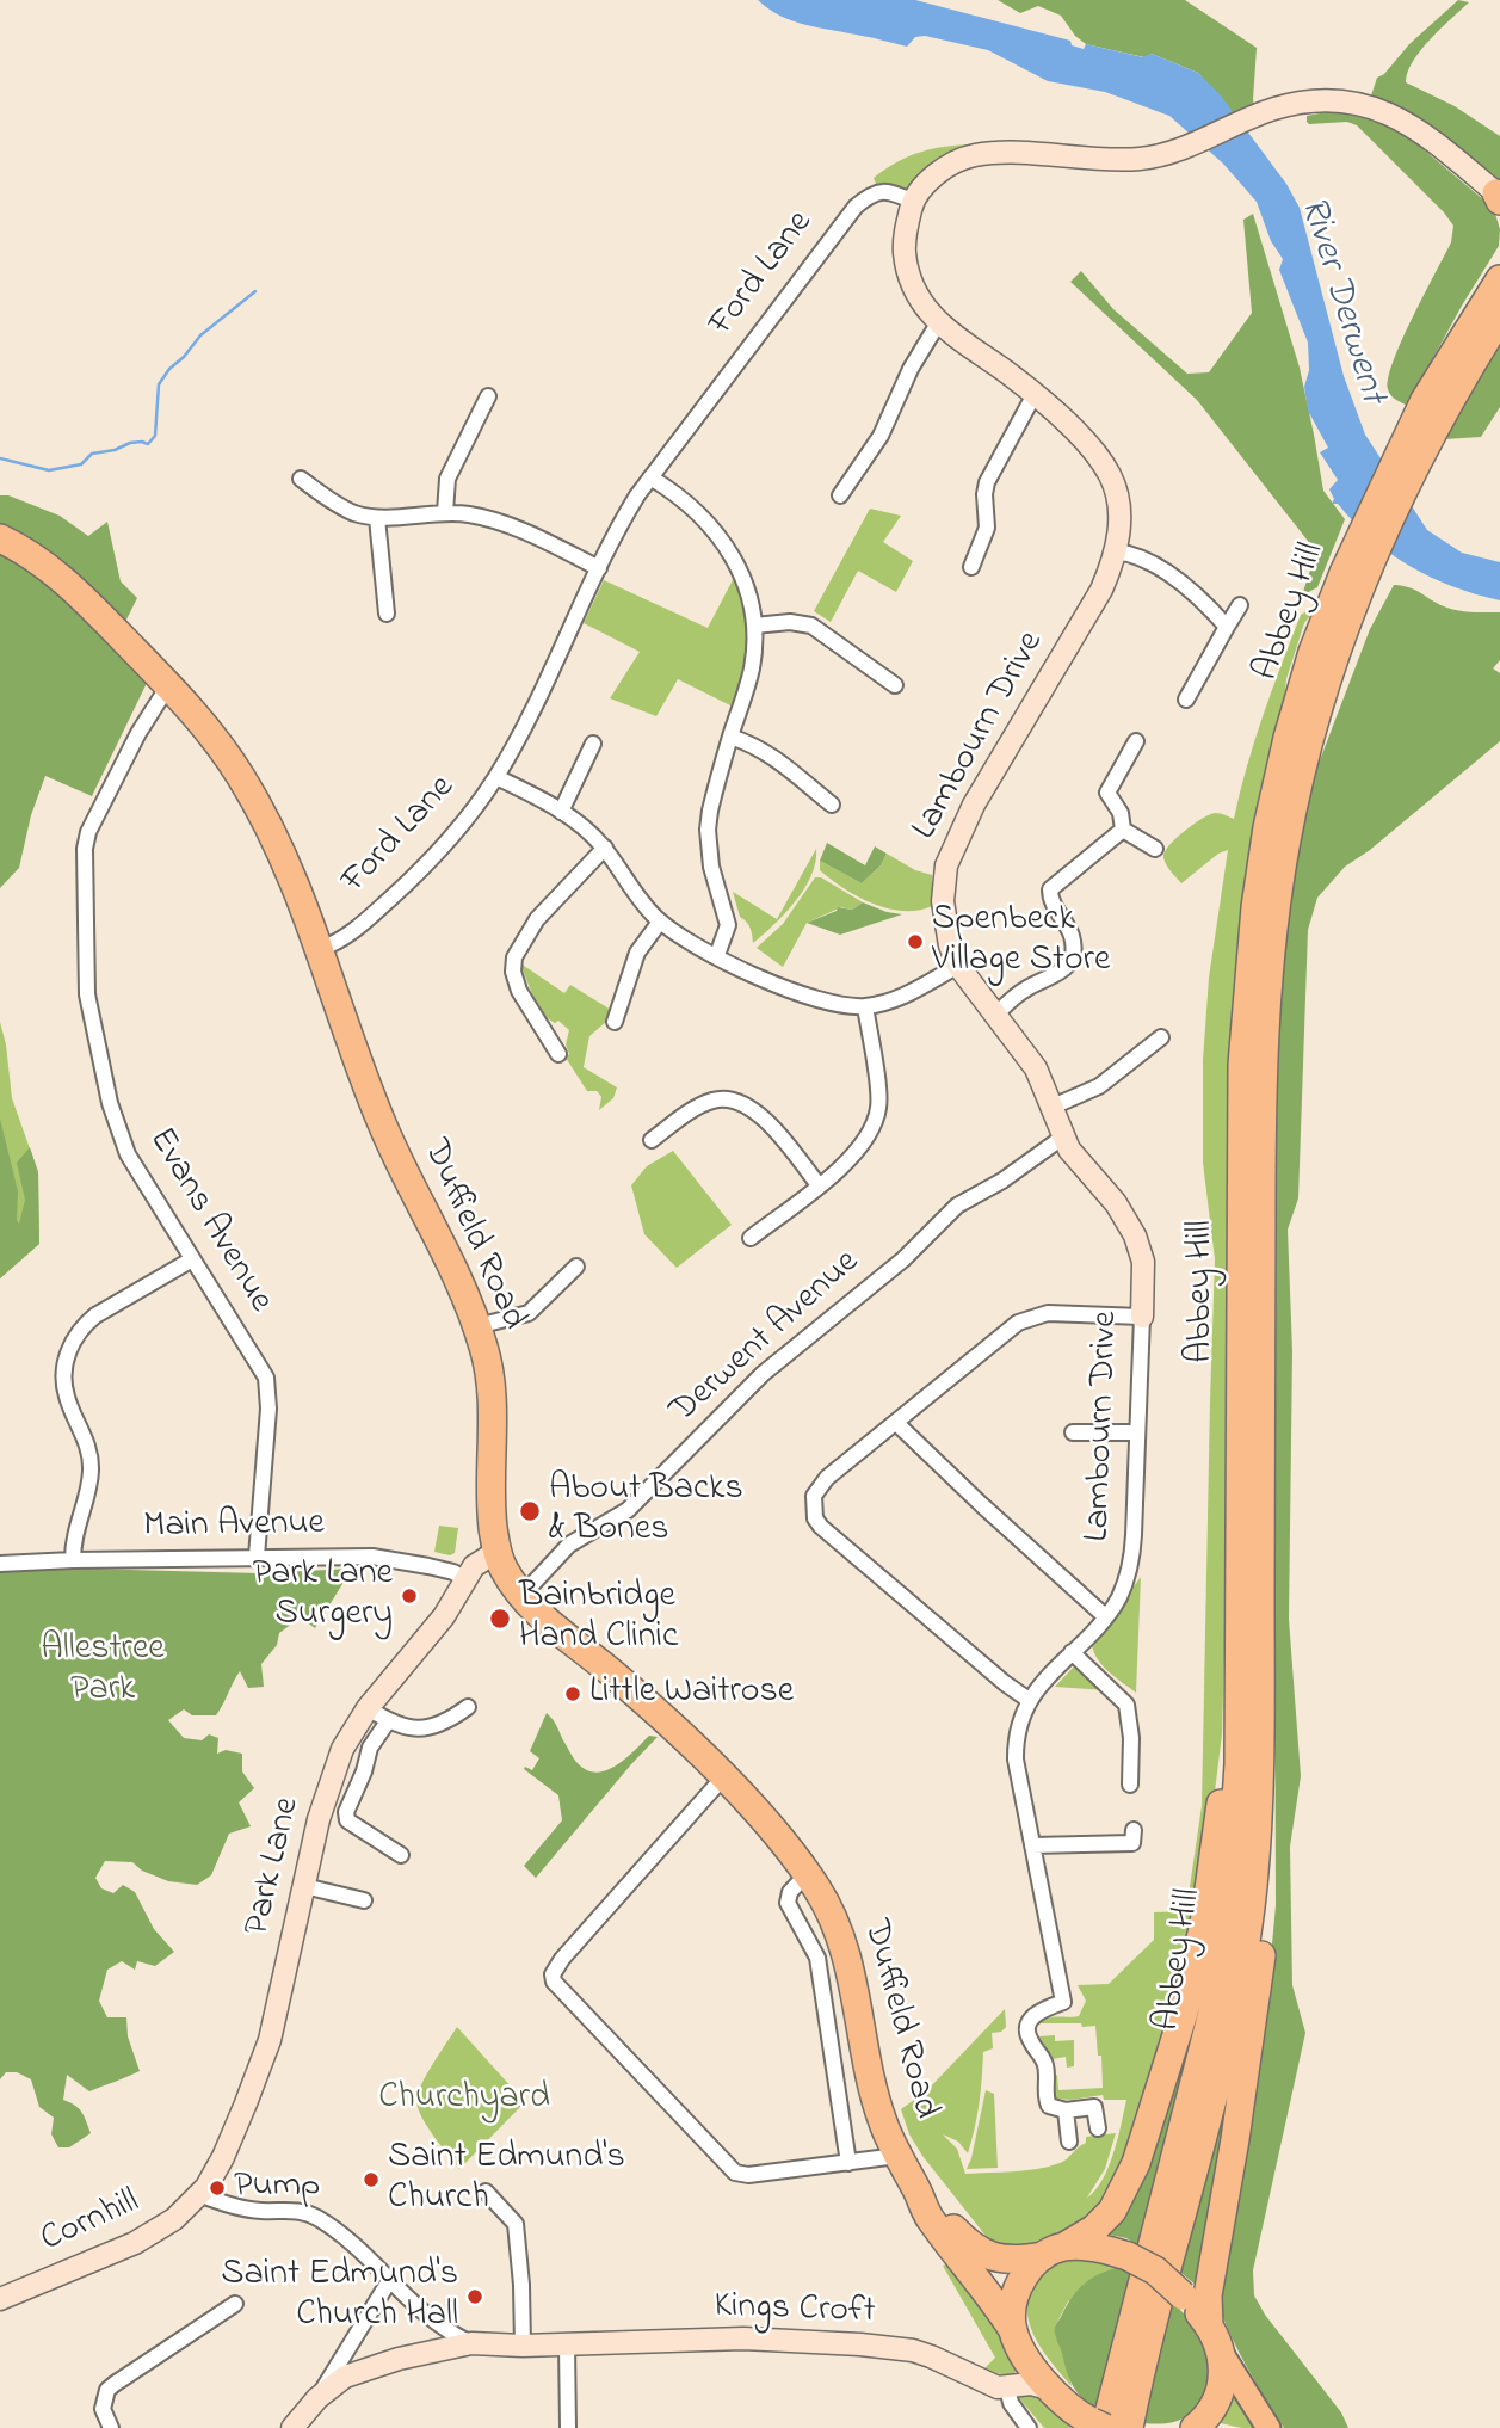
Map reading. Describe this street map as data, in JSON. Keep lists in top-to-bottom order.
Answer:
{
  "streets": {
    "highway": ["Abbey Hill", "Duffield Road"],
    "street": [
      "Ford Lane",
      "Lambourn Drive",
      "Evans Avenue",
      "Derwent Avenue",
      "Main Avenue",
      "Park Lane",
      "Cornhill",
      "Kings Croft"
    ]
  },
  "crossings": [
    ["Ford Lane", "Lambourn Drive"],
    ["Ford Lane", "Duffield Road"],
    ["Lambourn Drive", "Derwent Avenue"],
    ["Evans Avenue", "Duffield Road"],
    ["Evans Avenue", "Main Avenue"],
    ["Duffield Road", "Derwent Avenue"],
    ["Duffield Road", "Kings Croft"],
    ["Main Avenue", "Park Lane"],
    ["Park Lane", "Cornhill"]
  ],
  "water": ["River Derwent"],
  "parks": ["Allestree Park", "Churchyard"],
  "places": [
    "Spenbeck Village Store",
    "About Backs & Bones",
    "Park Lane Surgery",
    "Bainbridge Hand Clinic",
    "Little Waitrose",
    "Saint Edmund's Church",
    "Pump",
    "Saint Edmund's Church Hall"
  ]
}
